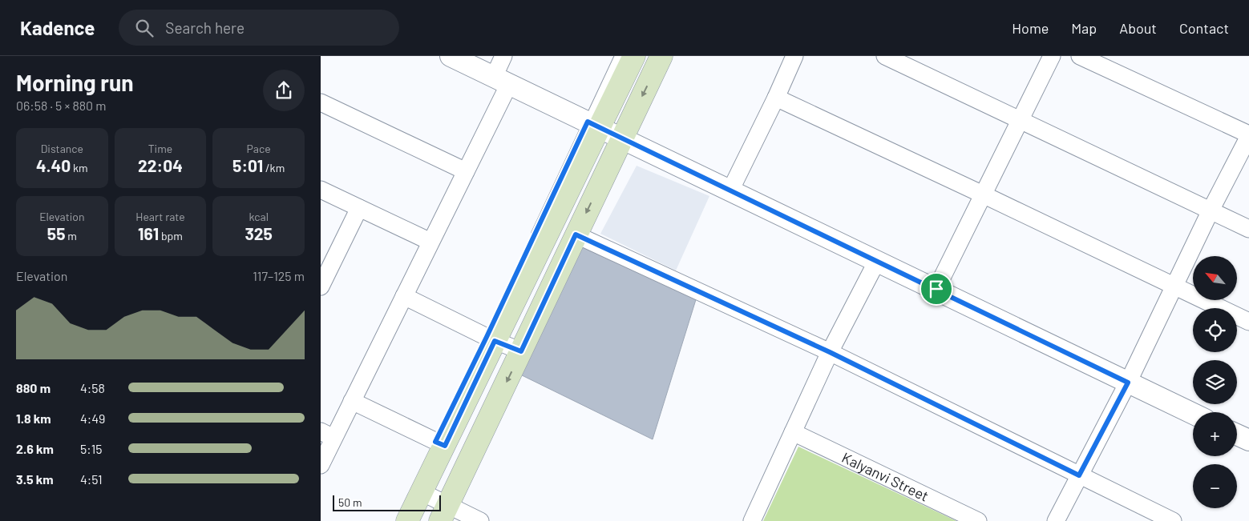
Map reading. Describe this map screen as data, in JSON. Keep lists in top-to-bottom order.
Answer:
{
  "streets": {
    "street": ["Kalyanvi Street"]
  },
  "scale_bar": "50 m",
  "north": "top left",
  "page": {
    "header": "Kadence",
    "search": "Search here",
    "nav": [
      "Home",
      "Map",
      "About",
      "Contact"
    ],
    "heading": ["Morning run", "06:58 · 5 × 880 m"],
    "stats": [
      ["Distance", "4.40 km"],
      ["Time", "22:04"],
      ["Pace", "5:01 /km"],
      ["Elevation", "55 m"],
      ["Heart rate", "161 bpm"],
      ["kcal", "325"]
    ],
    "map_buttons": ["+", "−"],
    "chart": ["Elevation", "117–125 m"],
    "list": [
      {
        "name": "880 m",
        "note": "4:58"
      },
      {
        "name": "1.8 km",
        "note": "4:49"
      },
      {
        "name": "2.6 km",
        "note": "5:15"
      },
      {
        "name": "3.5 km",
        "note": "4:51"
      }
    ],
    "scale": "50 m"
  }
}
